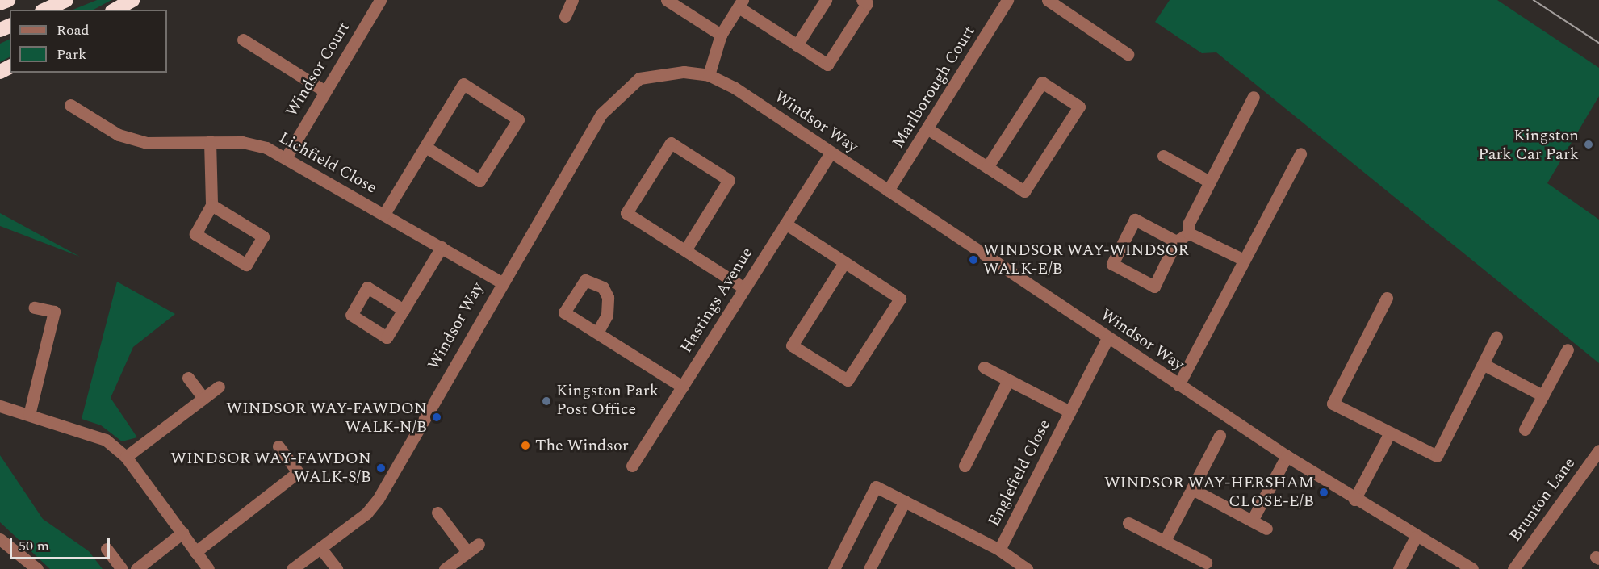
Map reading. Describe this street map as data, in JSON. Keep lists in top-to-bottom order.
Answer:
{
  "streets": {
    "street": [
      "Windsor Court",
      "Marlborough Court",
      "Windsor Way",
      "Lichfield Close",
      "Hastings Avenue",
      "Englefield Close",
      "Brunton Lane"
    ]
  },
  "crossings": [
    ["Windsor Court", "Lichfield Close"],
    ["Marlborough Court", "Windsor Way"],
    ["Windsor Way", "Lichfield Close"],
    ["Windsor Way", "Hastings Avenue"],
    ["Windsor Way", "Englefield Close"]
  ],
  "places": [
    "Kingston Park Car Park",
    "WINDSOR WAY-WINDSOR WALK-E/B",
    "Kingston Park Post Office",
    "WINDSOR WAY-FAWDON WALK-N/B",
    "The Windsor",
    "WINDSOR WAY-FAWDON WALK-S/B",
    "WINDSOR WAY-HERSHAM CLOSE-E/B"
  ],
  "legend": ["Road", "Park"],
  "scale_bar": "50 m"
}
